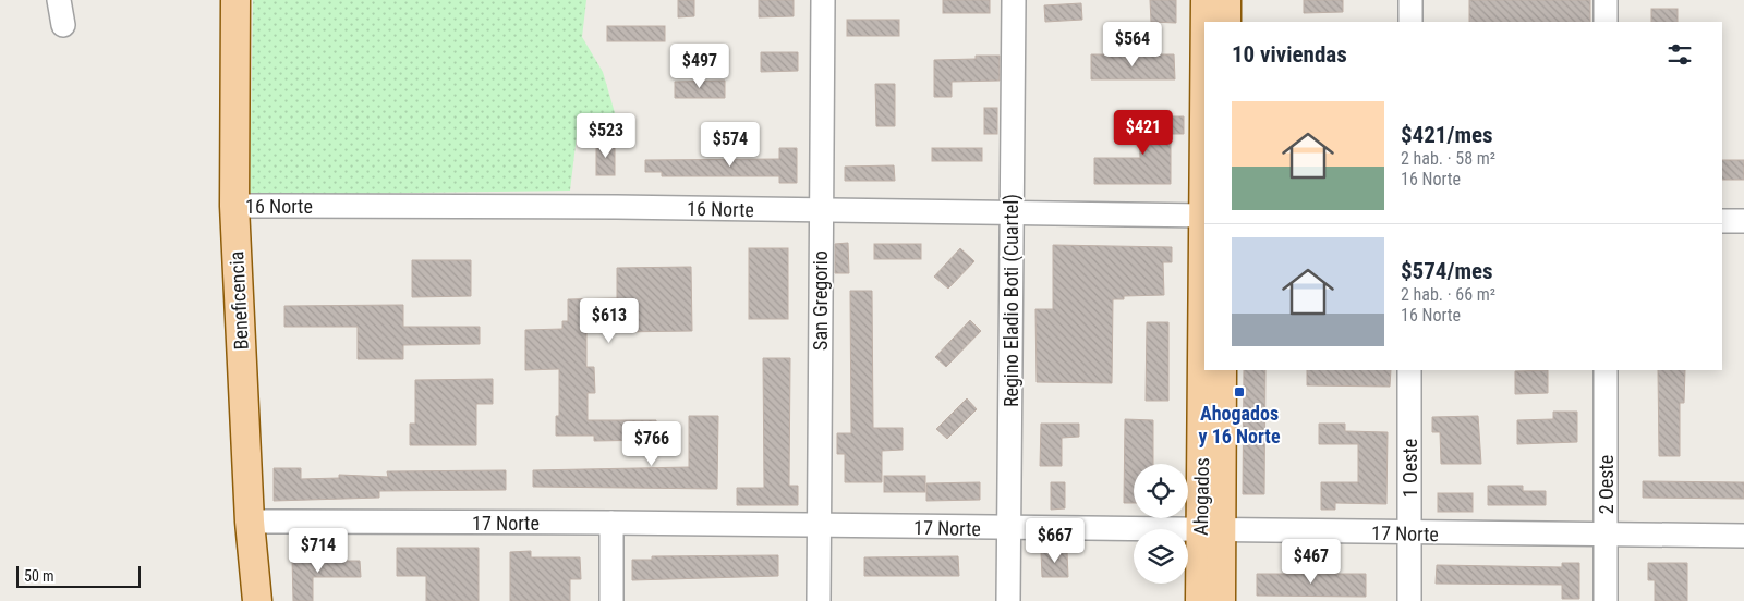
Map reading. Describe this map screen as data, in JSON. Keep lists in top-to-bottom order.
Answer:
{
  "streets": {
    "main road": ["Beneficencia", "Ahogados"],
    "street": [
      "16 Norte",
      "San Gregorio",
      "Regino Eladio Boti (Cuartel)",
      "1 Oeste",
      "2 Oeste",
      "17 Norte"
    ]
  },
  "crossings": [
    ["16 Norte", "Beneficencia"],
    ["16 Norte", "San Gregorio"],
    ["16 Norte", "Regino Eladio Boti (Cuartel)"],
    ["Beneficencia", "17 Norte"],
    ["San Gregorio", "17 Norte"],
    ["Regino Eladio Boti (Cuartel)", "17 Norte"],
    ["1 Oeste", "17 Norte"],
    ["2 Oeste", "17 Norte"],
    ["Ahogados", "17 Norte"]
  ],
  "places": {
    "transit": ["Ahogados y 16 Norte"]
  },
  "scale_bar": "50 m",
  "page": {
    "price": [
      "$564",
      "$497",
      "$421",
      "$523",
      "$574",
      "$613",
      "$766",
      "$667",
      "$714",
      "$467"
    ],
    "heading": "10 viviendas",
    "list": [
      {
        "name": "$421/mes",
        "note": "2 hab. · 58 m² · 16 Norte"
      },
      {
        "name": "$574/mes",
        "note": "2 hab. · 66 m² · 16 Norte"
      }
    ],
    "scale": "50 m"
  }
}
